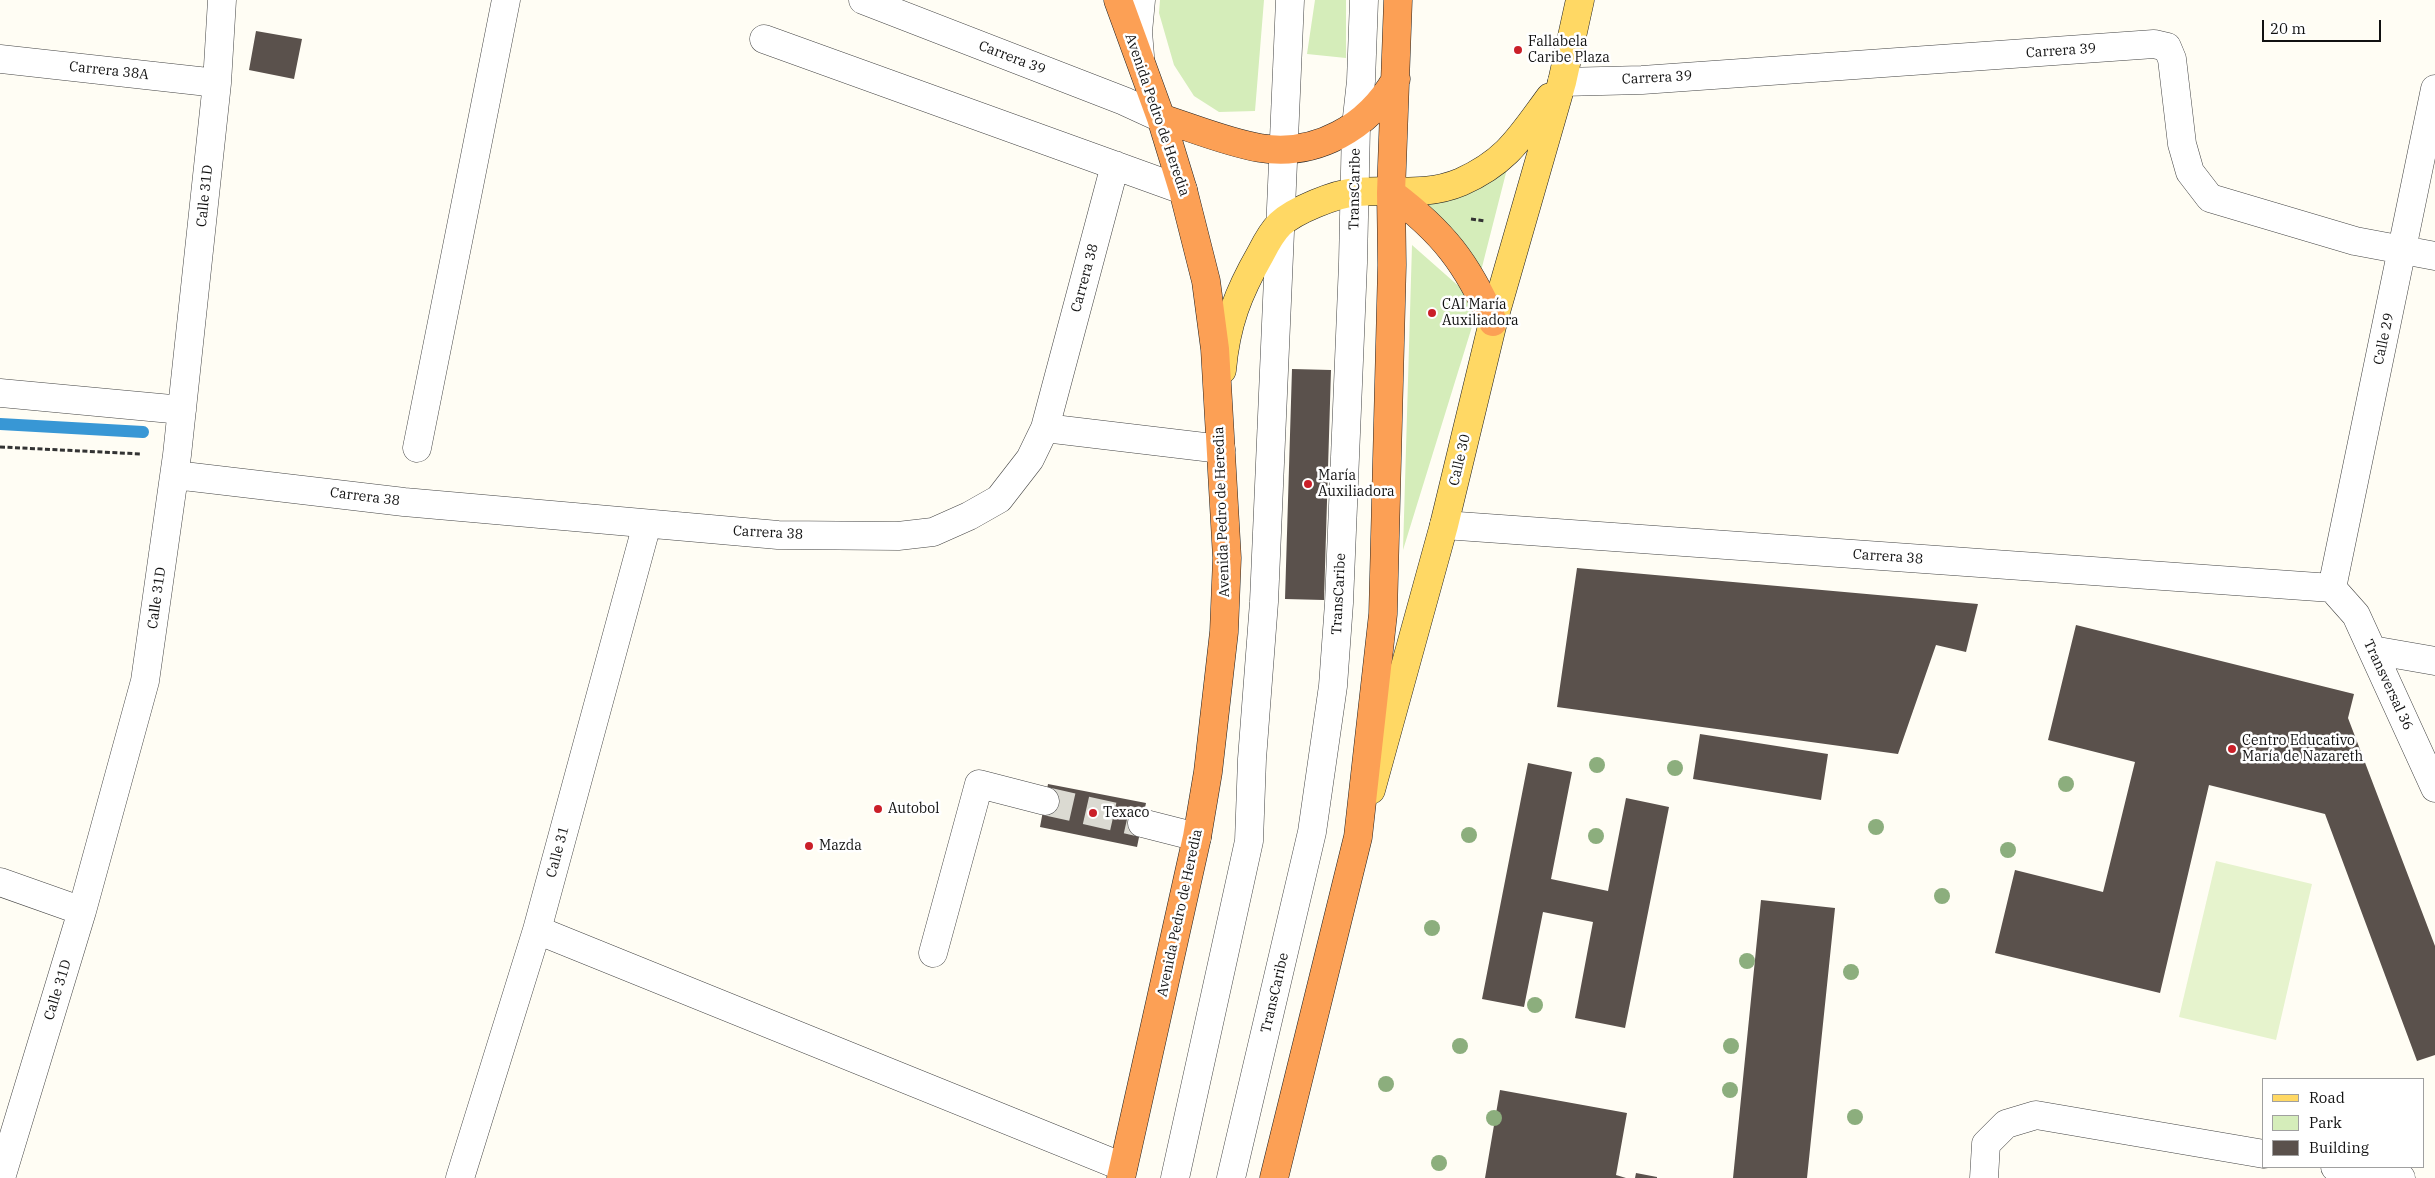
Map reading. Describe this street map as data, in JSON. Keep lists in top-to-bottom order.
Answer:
{
  "streets": {
    "highway": ["Avenida Pedro de Heredia"],
    "main road": ["Calle 30"],
    "street": [
      "Carrera 39",
      "Carrera 38A",
      "TransCaribe",
      "Calle 31D",
      "Carrera 38",
      "Calle 29",
      "Transversal 36",
      "Calle 31"
    ]
  },
  "crossings": [
    ["Carrera 39", "Avenida Pedro de Heredia"],
    ["Carrera 39", "Calle 29"],
    ["Carrera 39", "Calle 30"],
    ["Carrera 38A", "Calle 31D"],
    ["Avenida Pedro de Heredia", "Calle 30"],
    ["TransCaribe", "Calle 30"],
    ["Calle 31D", "Carrera 38"],
    ["Carrera 38", "Calle 29"],
    ["Carrera 38", "Calle 30"],
    ["Carrera 38", "Transversal 36"],
    ["Carrera 38", "Calle 31"],
    ["Calle 29", "Transversal 36"]
  ],
  "places": [
    "Fallabela Caribe Plaza",
    "CAI María Auxiliadora",
    "María Auxiliadora",
    "Centro Educativo María de Nazareth",
    "Autobol",
    "Texaco",
    "Mazda"
  ],
  "legend": ["Road", "Park", "Building"],
  "scale_bar": "20 m"
}
